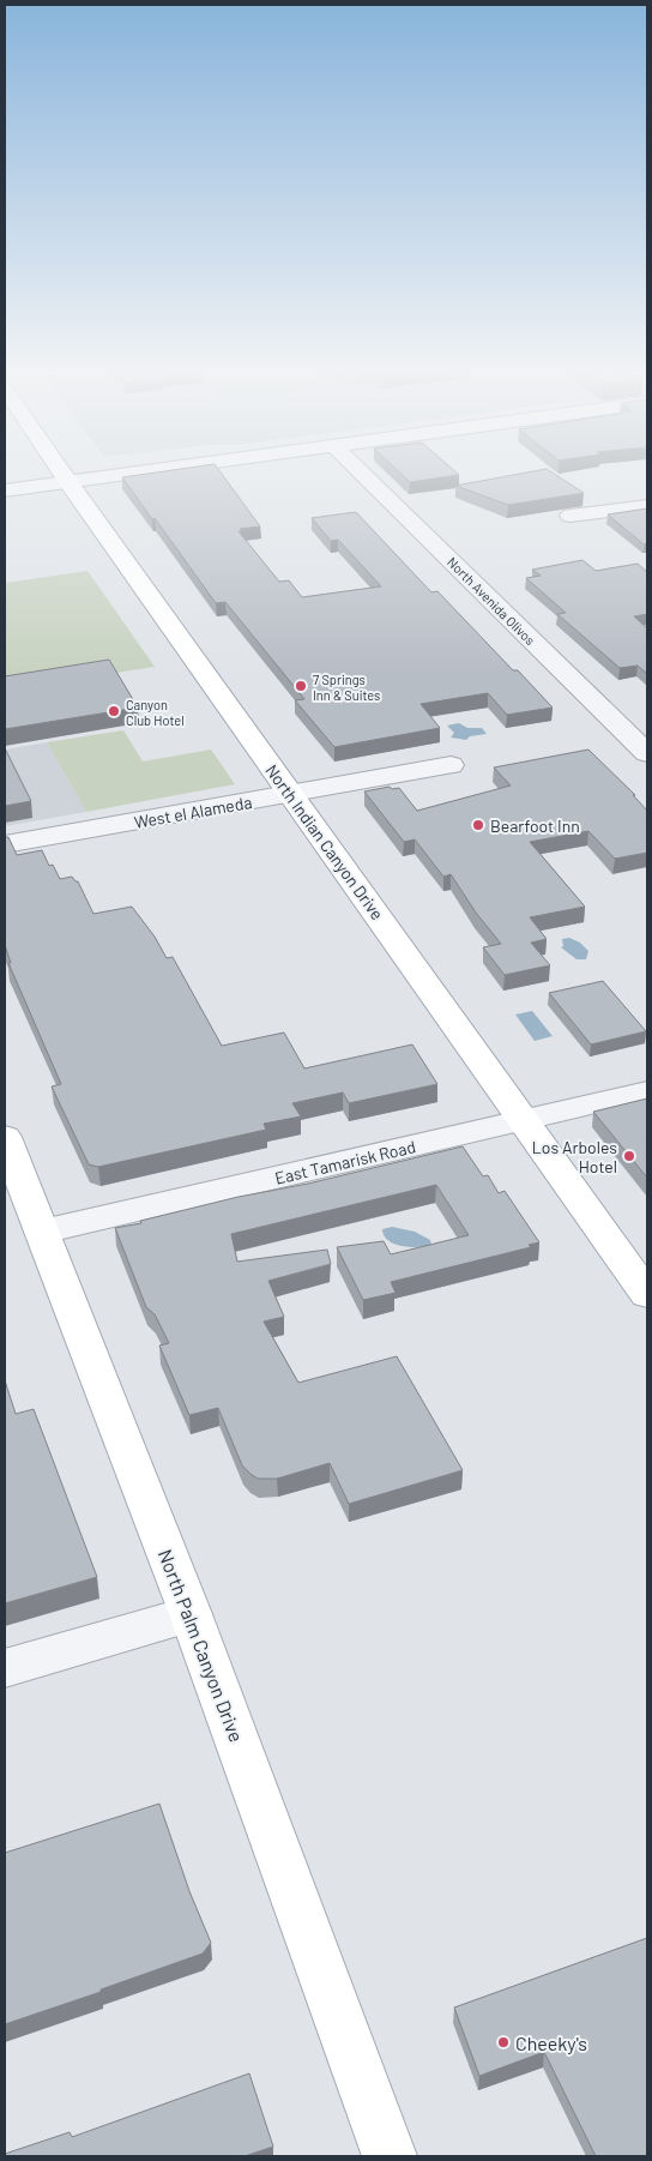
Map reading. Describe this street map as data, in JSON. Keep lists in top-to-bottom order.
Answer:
{
  "streets": {
    "main road": ["North Indian Canyon Drive", "North Palm Canyon Drive"],
    "street": ["North Avenida Olivos", "West el Alameda", "East Tamarisk Road"]
  },
  "crossings": [
    ["West el Alameda", "North Indian Canyon Drive"],
    ["North Indian Canyon Drive", "East Tamarisk Road"],
    ["East Tamarisk Road", "North Palm Canyon Drive"]
  ],
  "places": [
    "7 Springs Inn & Suites",
    "Canyon Club Hotel",
    "Bearfoot Inn",
    "Los Arboles Hotel",
    "Cheeky's"
  ]
}
